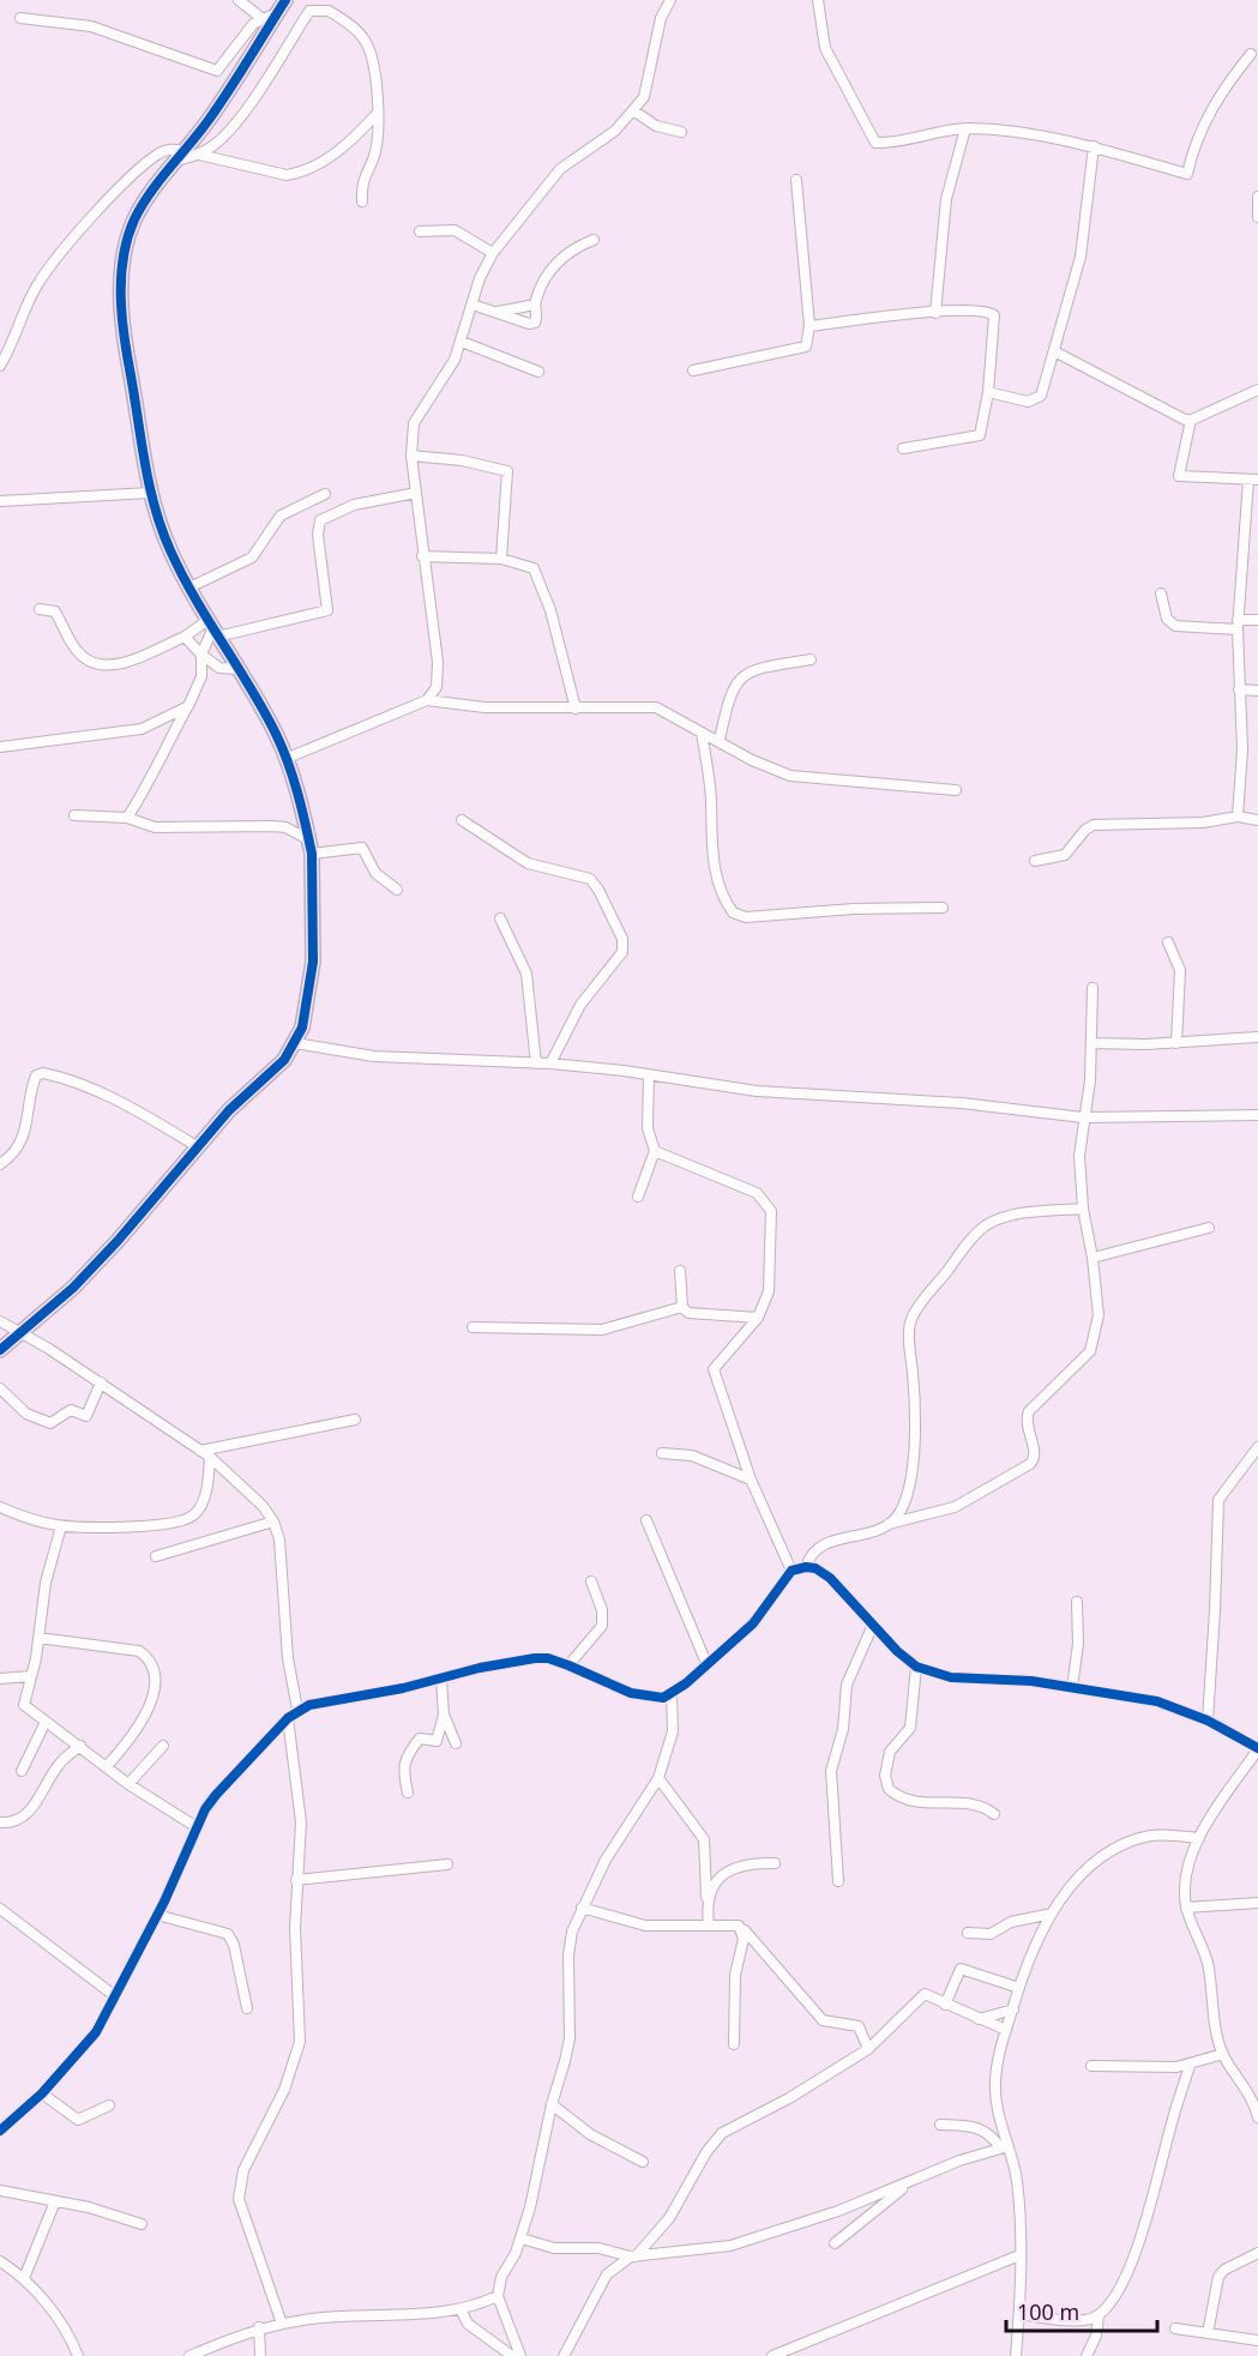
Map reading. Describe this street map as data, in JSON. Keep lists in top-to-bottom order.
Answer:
{
  "scale_bar": "100 m"
}
